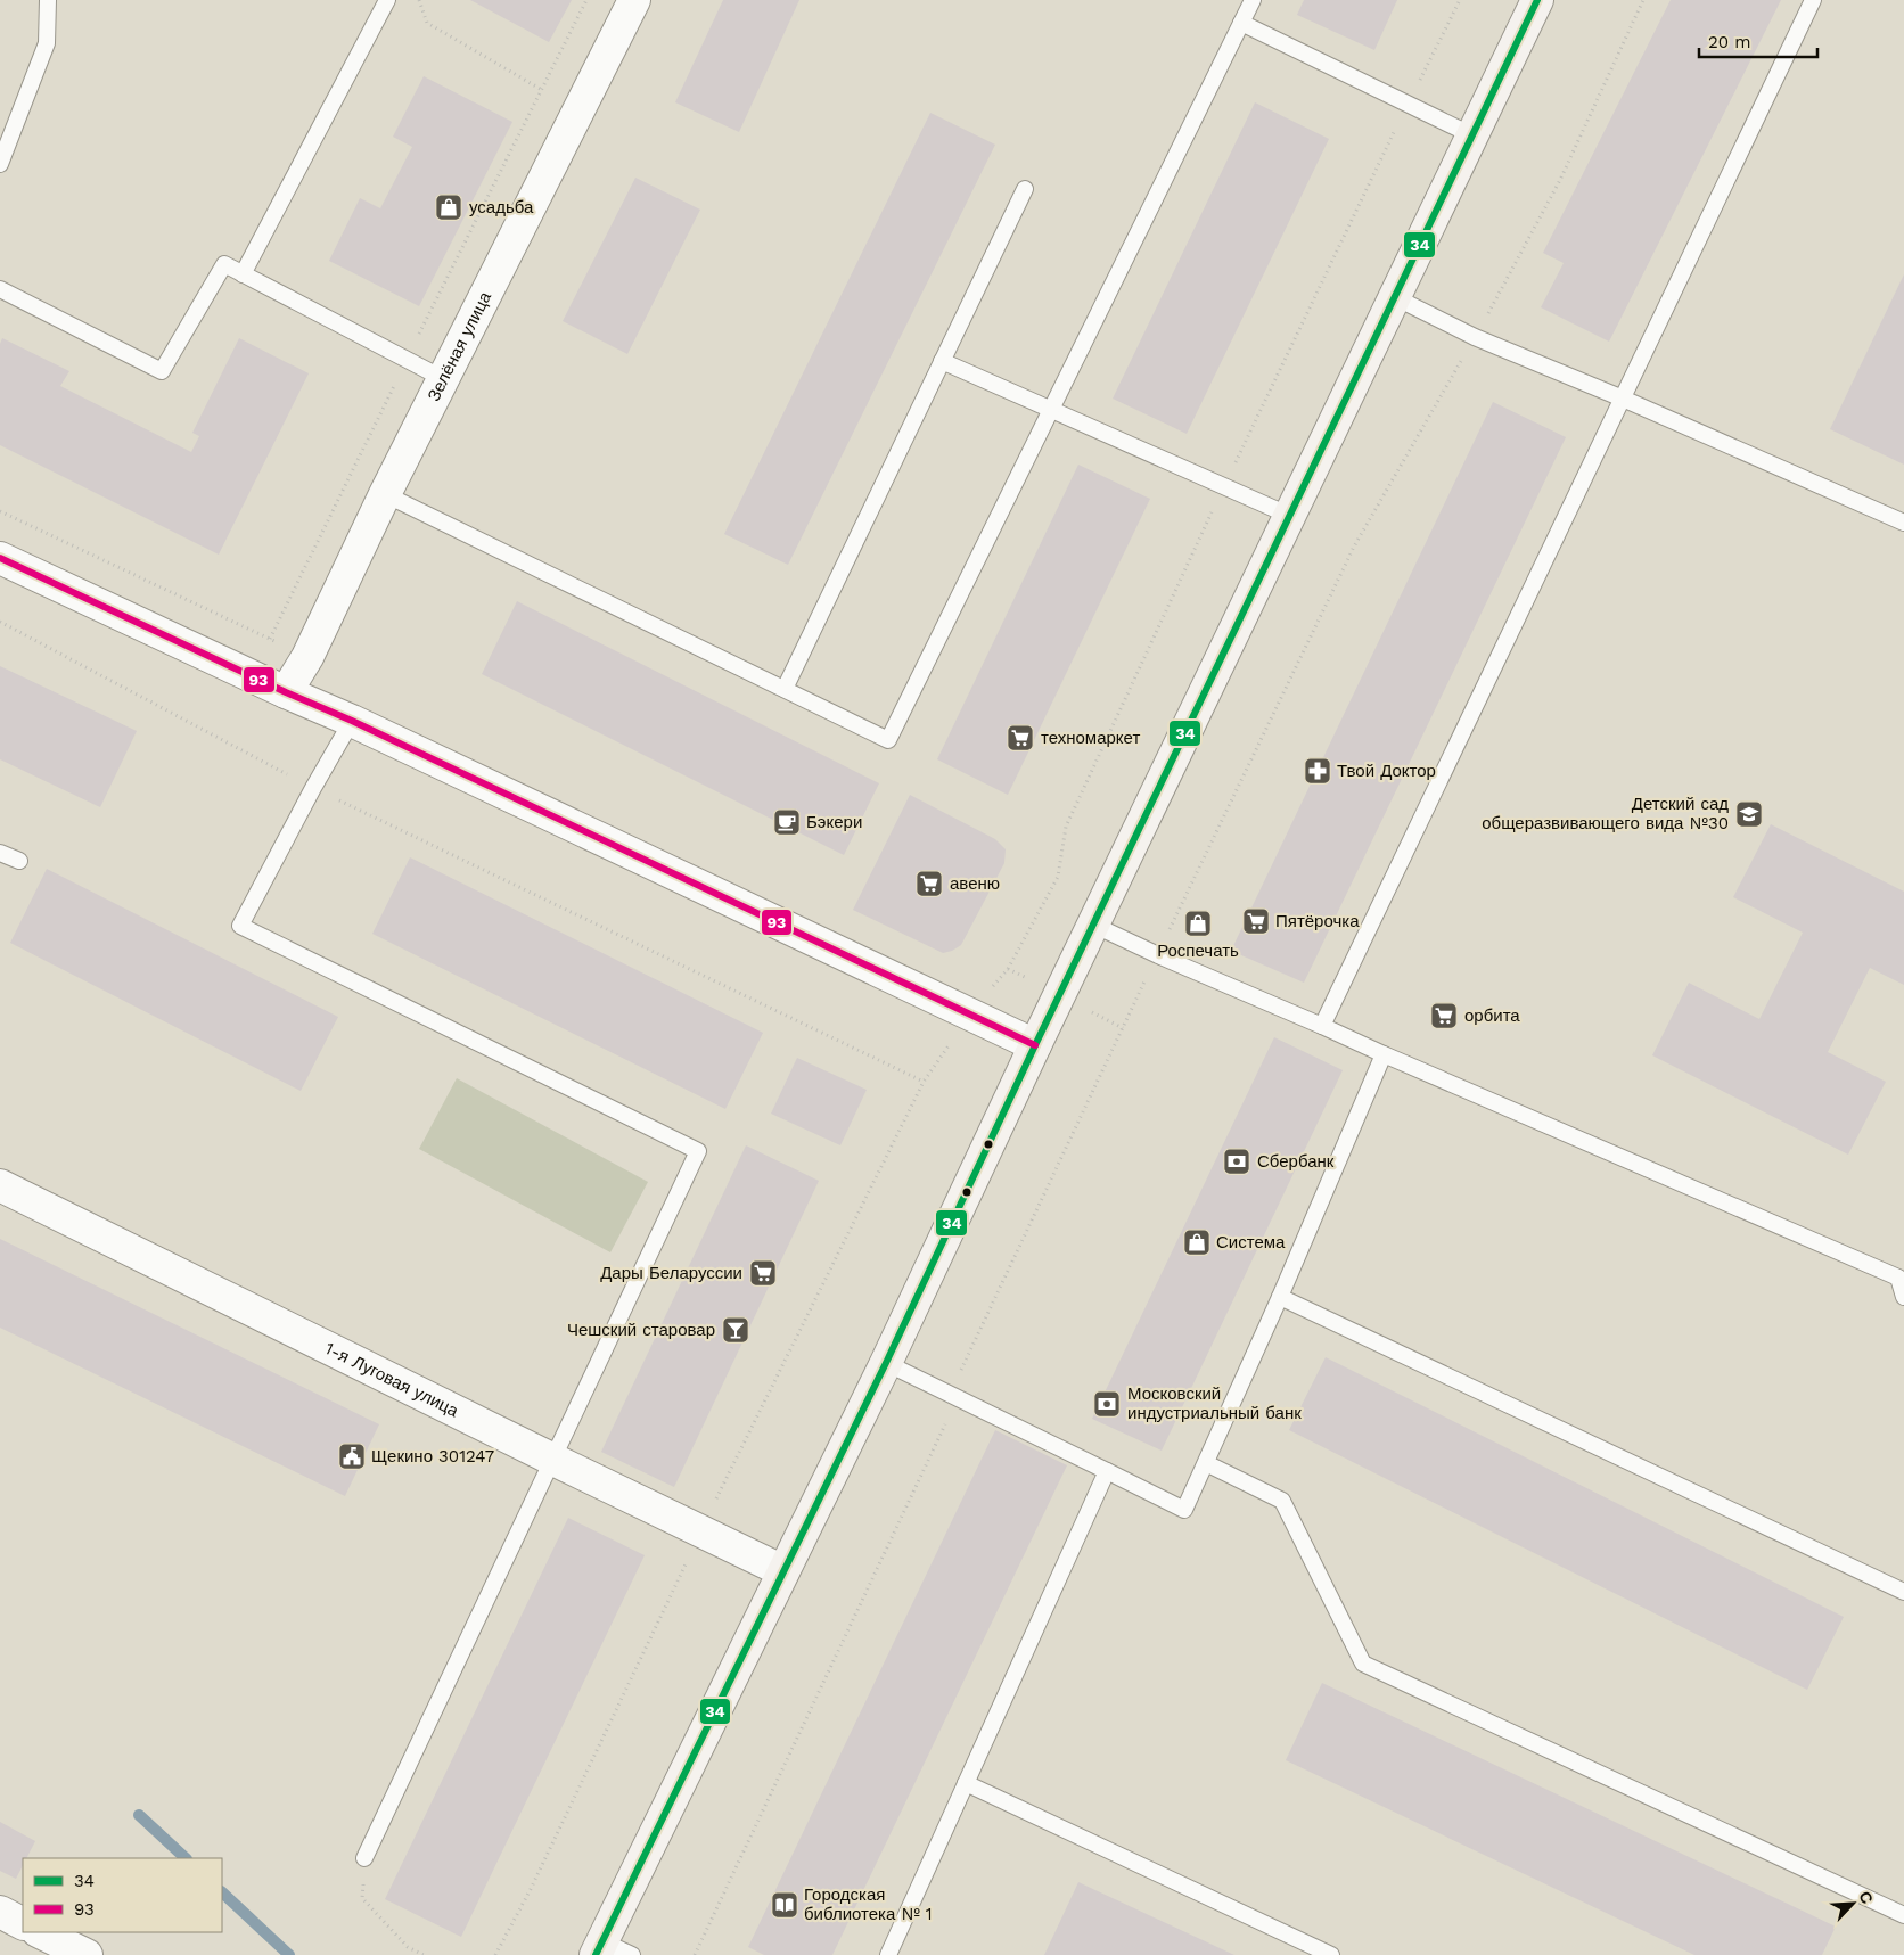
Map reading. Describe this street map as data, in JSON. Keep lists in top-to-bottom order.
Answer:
{
  "streets": {
    "street": ["Зелёная улица", "1-я Луговая улица"]
  },
  "places": {
    "shop": ["усадьба", "Роспечать", "Система"],
    "supermarket": [
      "техномаркет",
      "авеню",
      "Пятёрочка",
      "орбита",
      "Дары Беларуссии"
    ],
    "pharmacy": ["Твой Доктор"],
    "school or university": ["Детский сад общеразвивающего вида №30"],
    "cafe": ["Бэкери"],
    "bank": ["Сбербанк", "Московский индустриальный банк"],
    "bar": ["Чешский старовар"],
    "public building": ["Щекино 301247"],
    "library": ["Городская библиотека № 1"]
  },
  "lines": ["transit line 34", "transit line 93"],
  "legend": ["34", "93"],
  "scale_bar": "20 m",
  "north": "top right"
}
